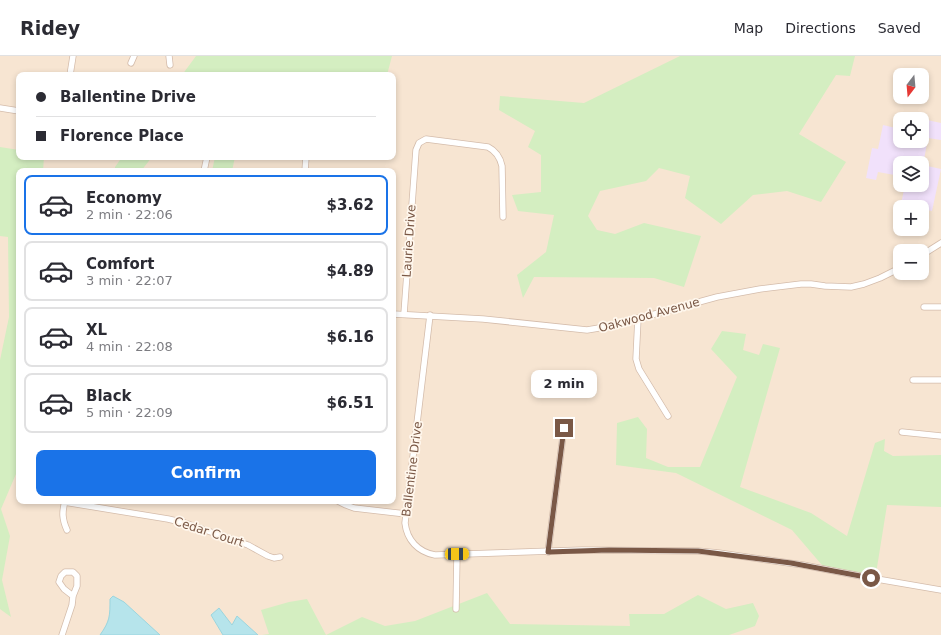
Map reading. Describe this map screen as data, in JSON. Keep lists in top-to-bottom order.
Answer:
{
  "streets": {
    "street": [
      "Laurie Drive",
      "Oakwood Avenue",
      "Ballentine Drive",
      "Cedar Court"
    ]
  },
  "crossings": [
    ["Laurie Drive", "Oakwood Avenue"],
    ["Oakwood Avenue", "Ballentine Drive"]
  ],
  "north": "bottom",
  "page": {
    "header": "Ridey",
    "nav": ["Map", "Directions", "Saved"],
    "map_buttons": ["+", "−"],
    "banner": ["Ballentine Drive", "Florence Place"],
    "list": [
      {
        "name": "Economy",
        "note": "2 min · 22:06",
        "value": "$3.62"
      },
      {
        "name": "Comfort",
        "note": "3 min · 22:07",
        "value": "$4.89"
      },
      {
        "name": "XL",
        "note": "4 min · 22:08",
        "value": "$6.16"
      },
      {
        "name": "Black",
        "note": "5 min · 22:09",
        "value": "$6.51"
      }
    ],
    "bubble": "2 min",
    "buttons": "Confirm"
  }
}
